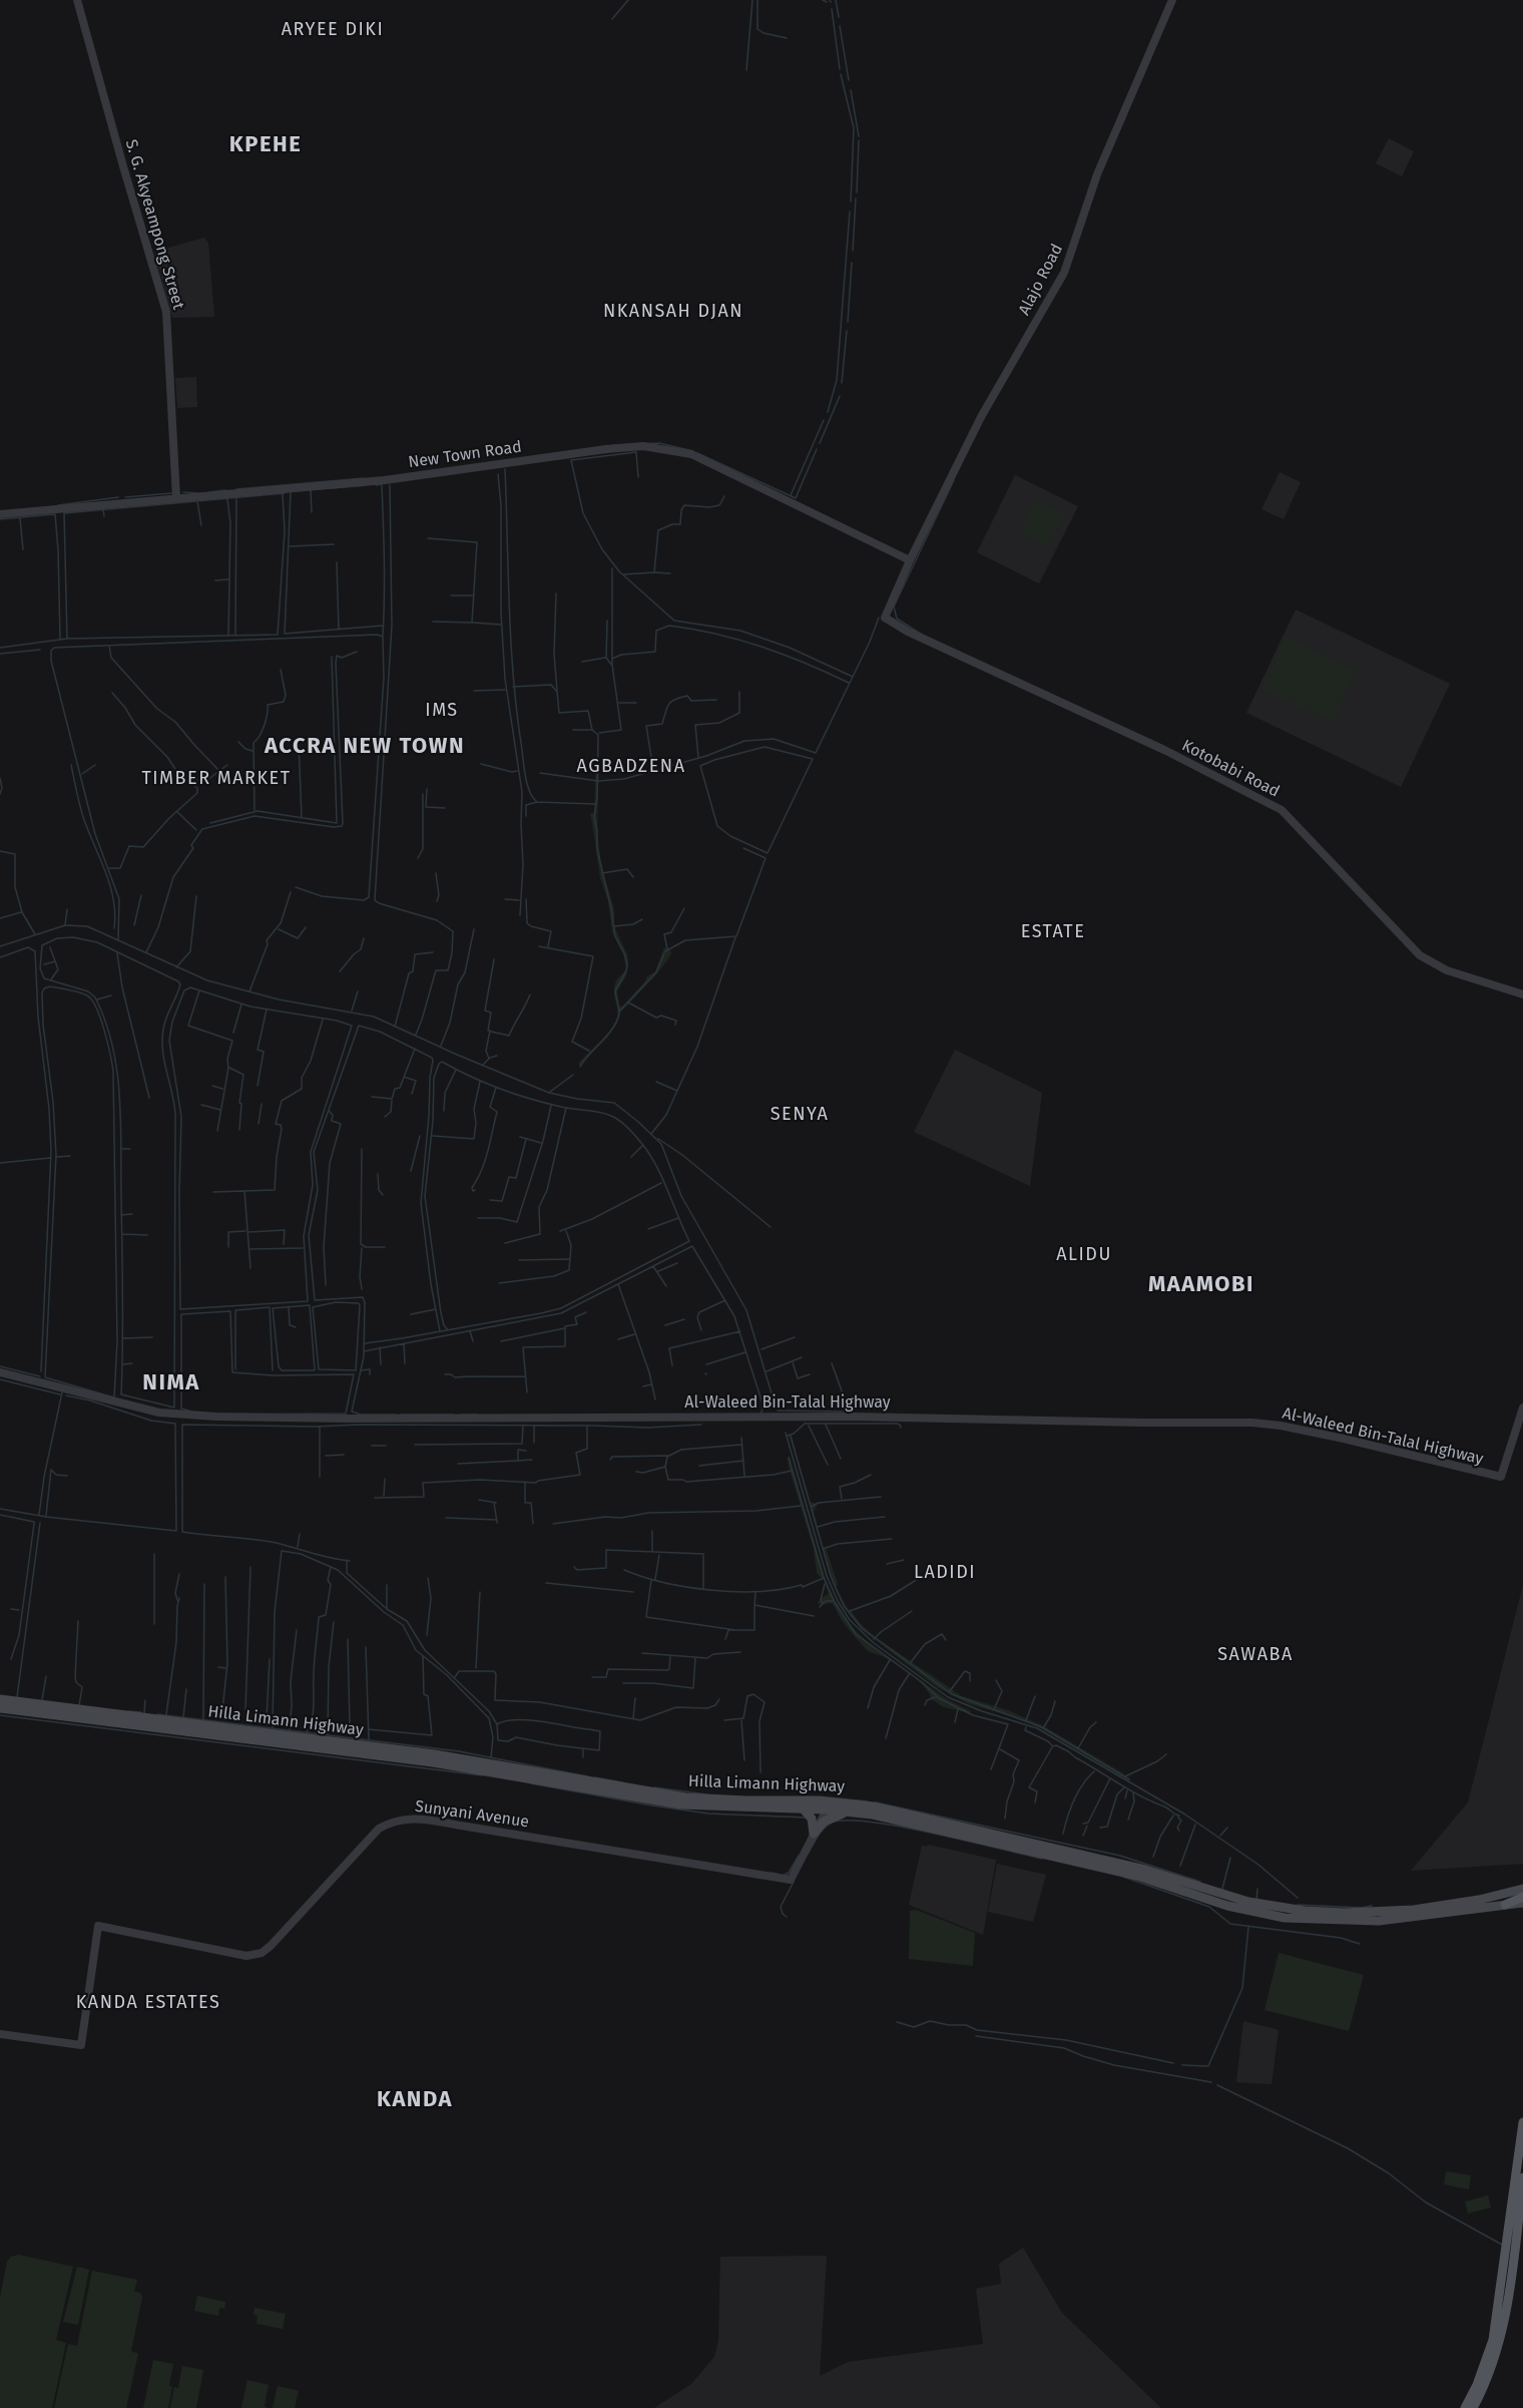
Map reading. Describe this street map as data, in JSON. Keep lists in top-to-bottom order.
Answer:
{
  "streets": {
    "main road": ["Hilla Limann Highway"],
    "street": [
      "S. G. Akyeampong Street",
      "Alajo Road",
      "New Town Road",
      "Kotobabi Road",
      "Al-Waleed Bin-Talal Highway",
      "Sunyani Avenue"
    ]
  },
  "crossings": [
    ["S. G. Akyeampong Street", "New Town Road"],
    ["Alajo Road", "New Town Road"],
    ["Alajo Road", "Kotobabi Road"]
  ],
  "districts": [
    "ARYEE DIKI",
    "KPEHE",
    "NKANSAH DJAN",
    "IMS",
    "ACCRA NEW TOWN",
    "AGBADZENA",
    "TIMBER MARKET",
    "ESTATE",
    "SENYA",
    "ALIDU",
    "MAAMOBI",
    "NIMA",
    "LADIDI",
    "SAWABA",
    "KANDA ESTATES",
    "KANDA"
  ]
}
